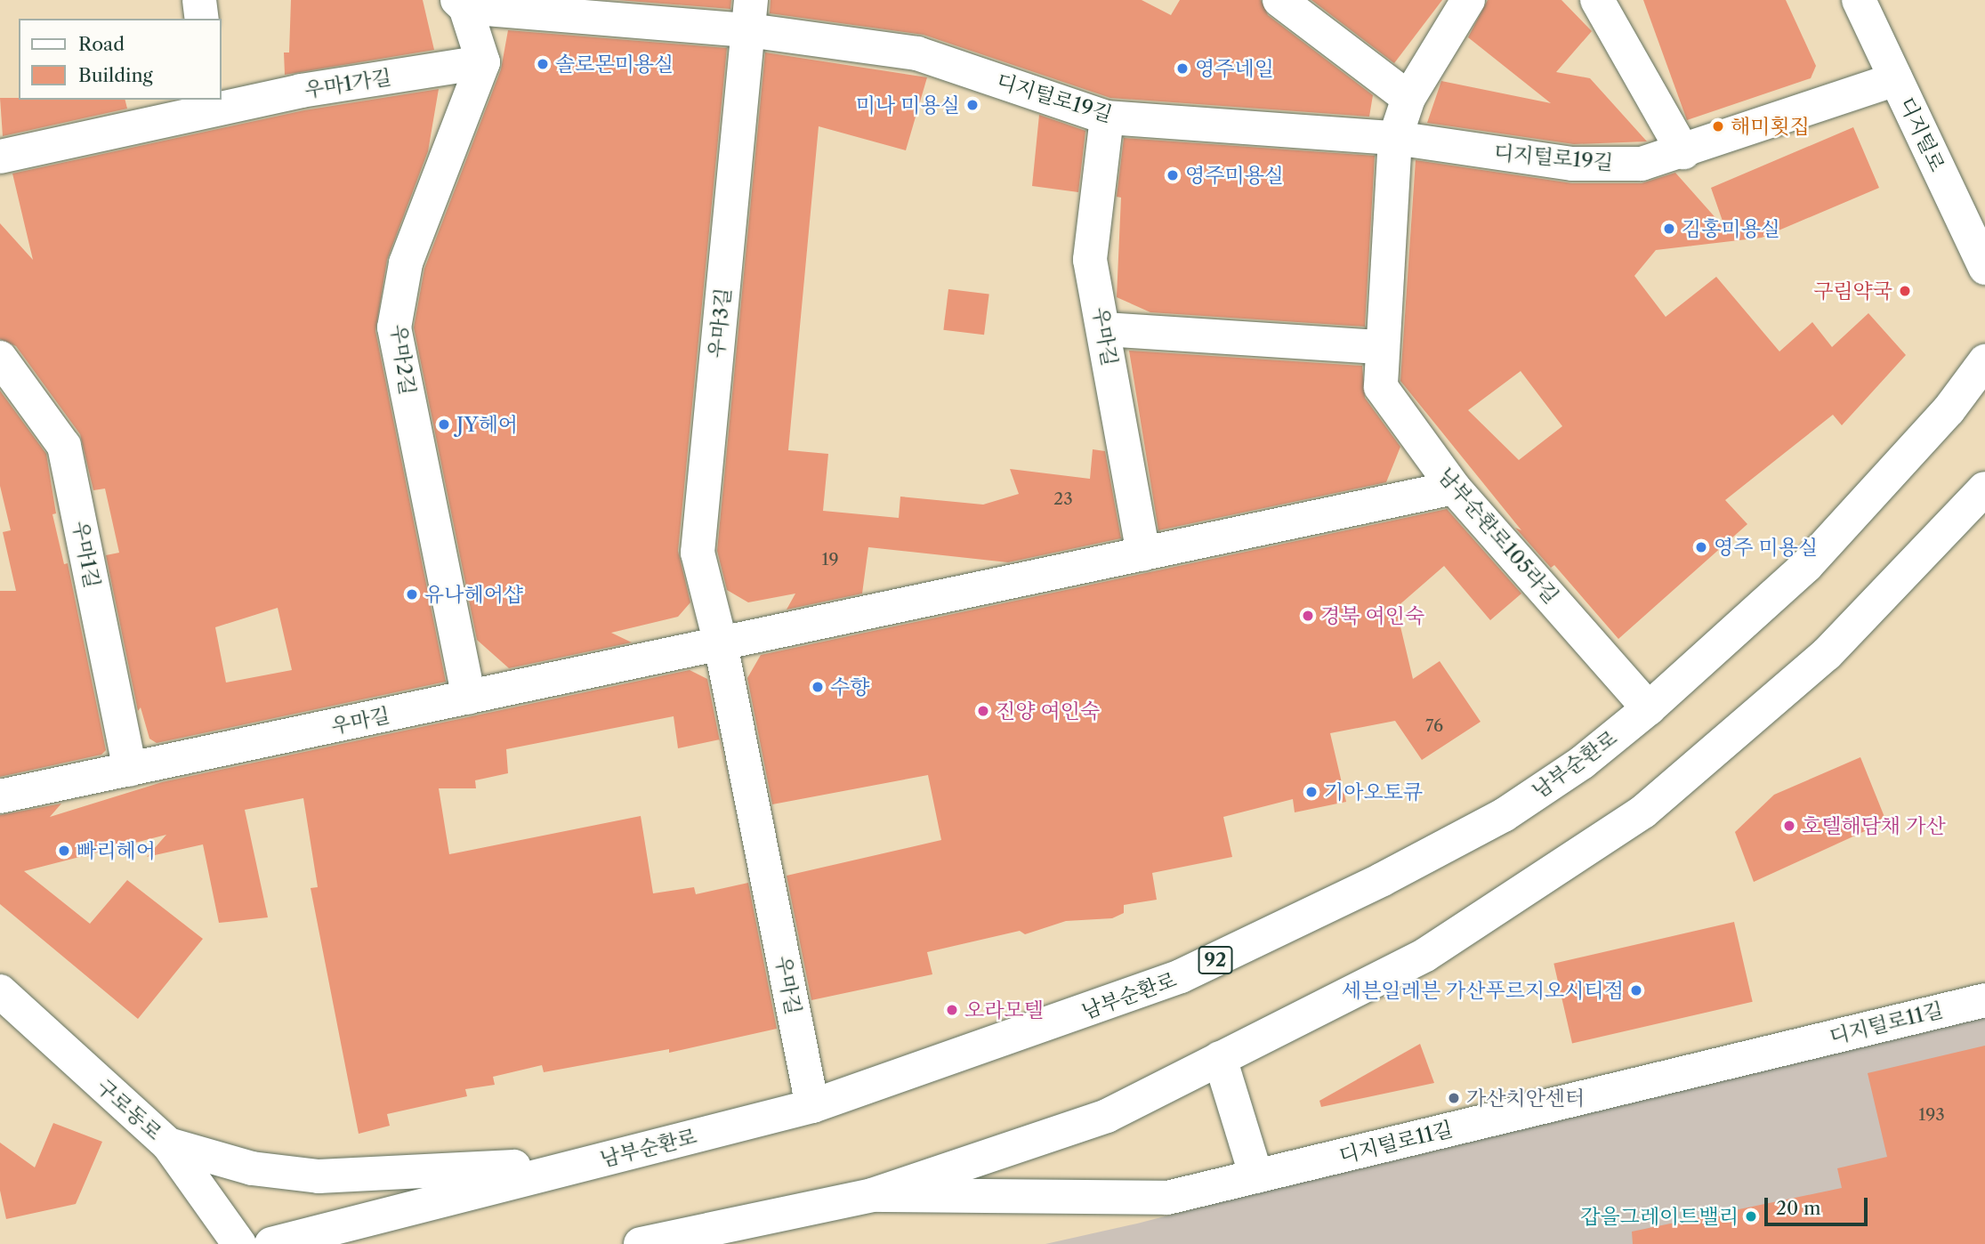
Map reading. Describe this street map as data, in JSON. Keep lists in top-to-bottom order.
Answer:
{
  "streets": {
    "street": [
      "우마1가길",
      "디지털로19길",
      "디지털로",
      "우마3길",
      "우마길",
      "우마2길",
      "남부순환로105라길",
      "우마1길",
      "남부순환로",
      "92",
      "디지털로11길",
      "구로동로"
    ]
  },
  "crossings": [
    ["우마1가길", "우마2길"],
    ["디지털로19길", "디지털로"],
    ["디지털로19길", "우마3길"],
    ["디지털로19길", "우마길"],
    ["디지털로19길", "남부순환로105라길"],
    ["우마3길", "우마길"],
    ["우마길", "우마2길"],
    ["우마길", "남부순환로105라길"],
    ["우마길", "우마1길"],
    ["우마길", "남부순환로"],
    ["남부순환로105라길", "남부순환로"]
  ],
  "places": [
    "솔로몬미용실",
    "영주네일",
    "미나 미용실",
    "해미횟집",
    "영주미용실",
    "김홍미용실",
    "구림약국",
    "JY헤어",
    "영주 미용실",
    "유나헤어샵",
    "경북 여인숙",
    "수향",
    "진양 여인숙",
    "기아오토큐",
    "호텔해담채 가산",
    "빠리헤어",
    "세븐일레븐 가산푸르지오시티점",
    "오라모텔",
    "가산치안센터",
    "갑을그레이트밸리"
  ],
  "house_numbers": [
    "23",
    "19",
    "76",
    "193"
  ],
  "legend": ["Road", "Building"],
  "scale_bar": "20 m"
}
